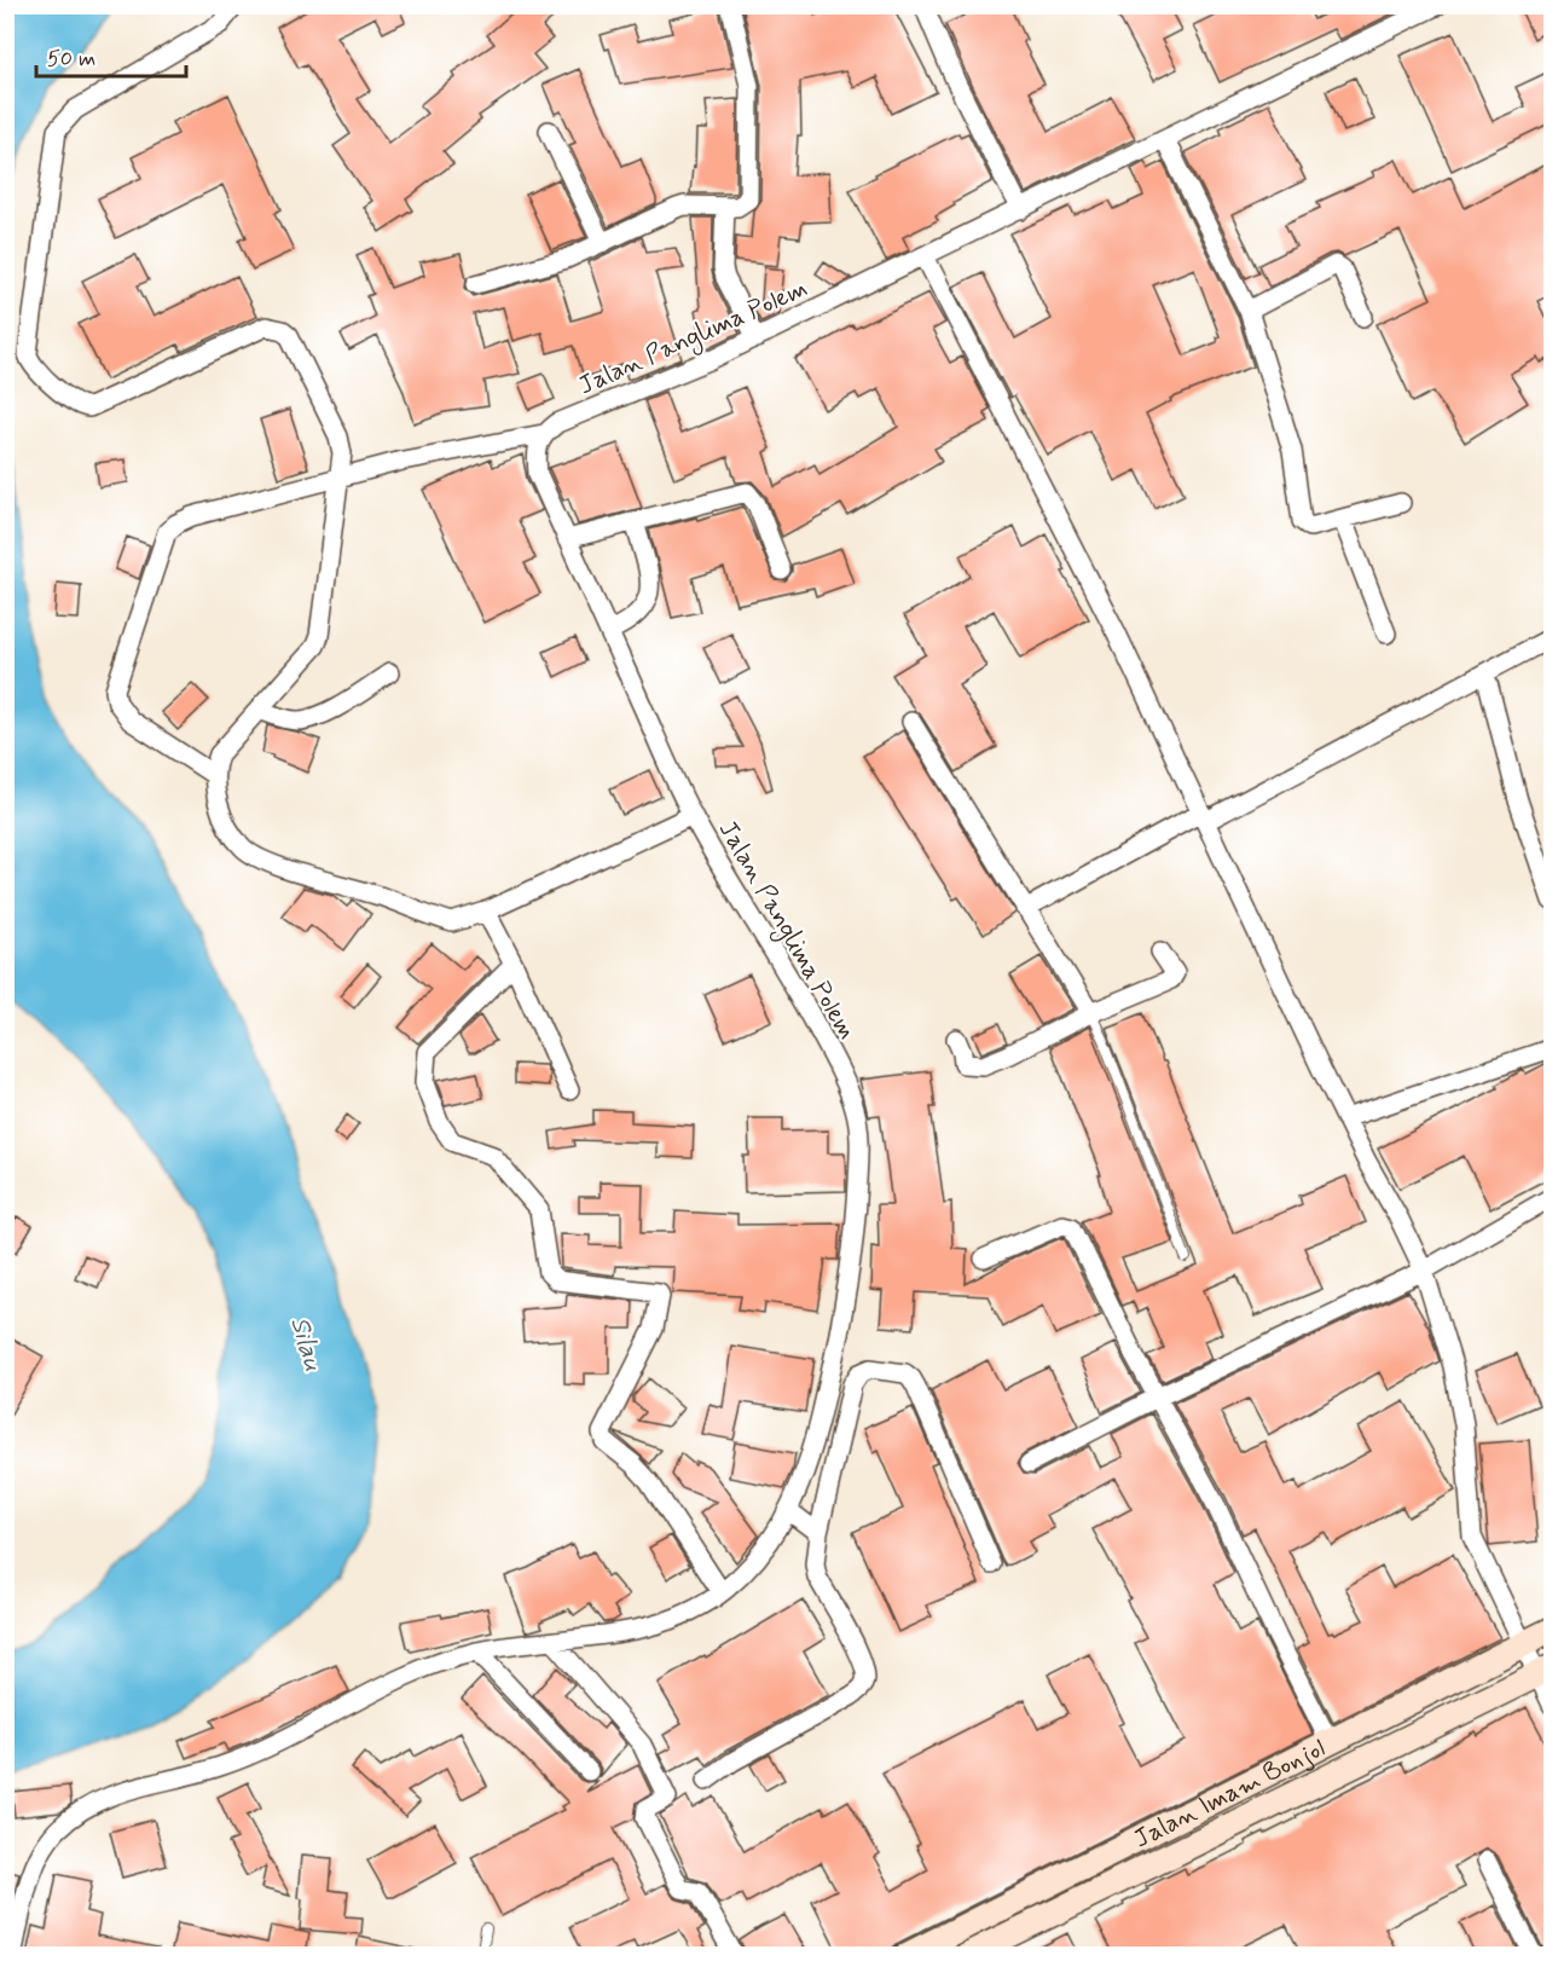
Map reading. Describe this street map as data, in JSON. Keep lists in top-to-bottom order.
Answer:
{
  "streets": {
    "main road": ["Jalan Imam Bonjol"],
    "street": ["Jalan Panglima Polem"]
  },
  "water": ["Silau"],
  "scale_bar": "50 m"
}
